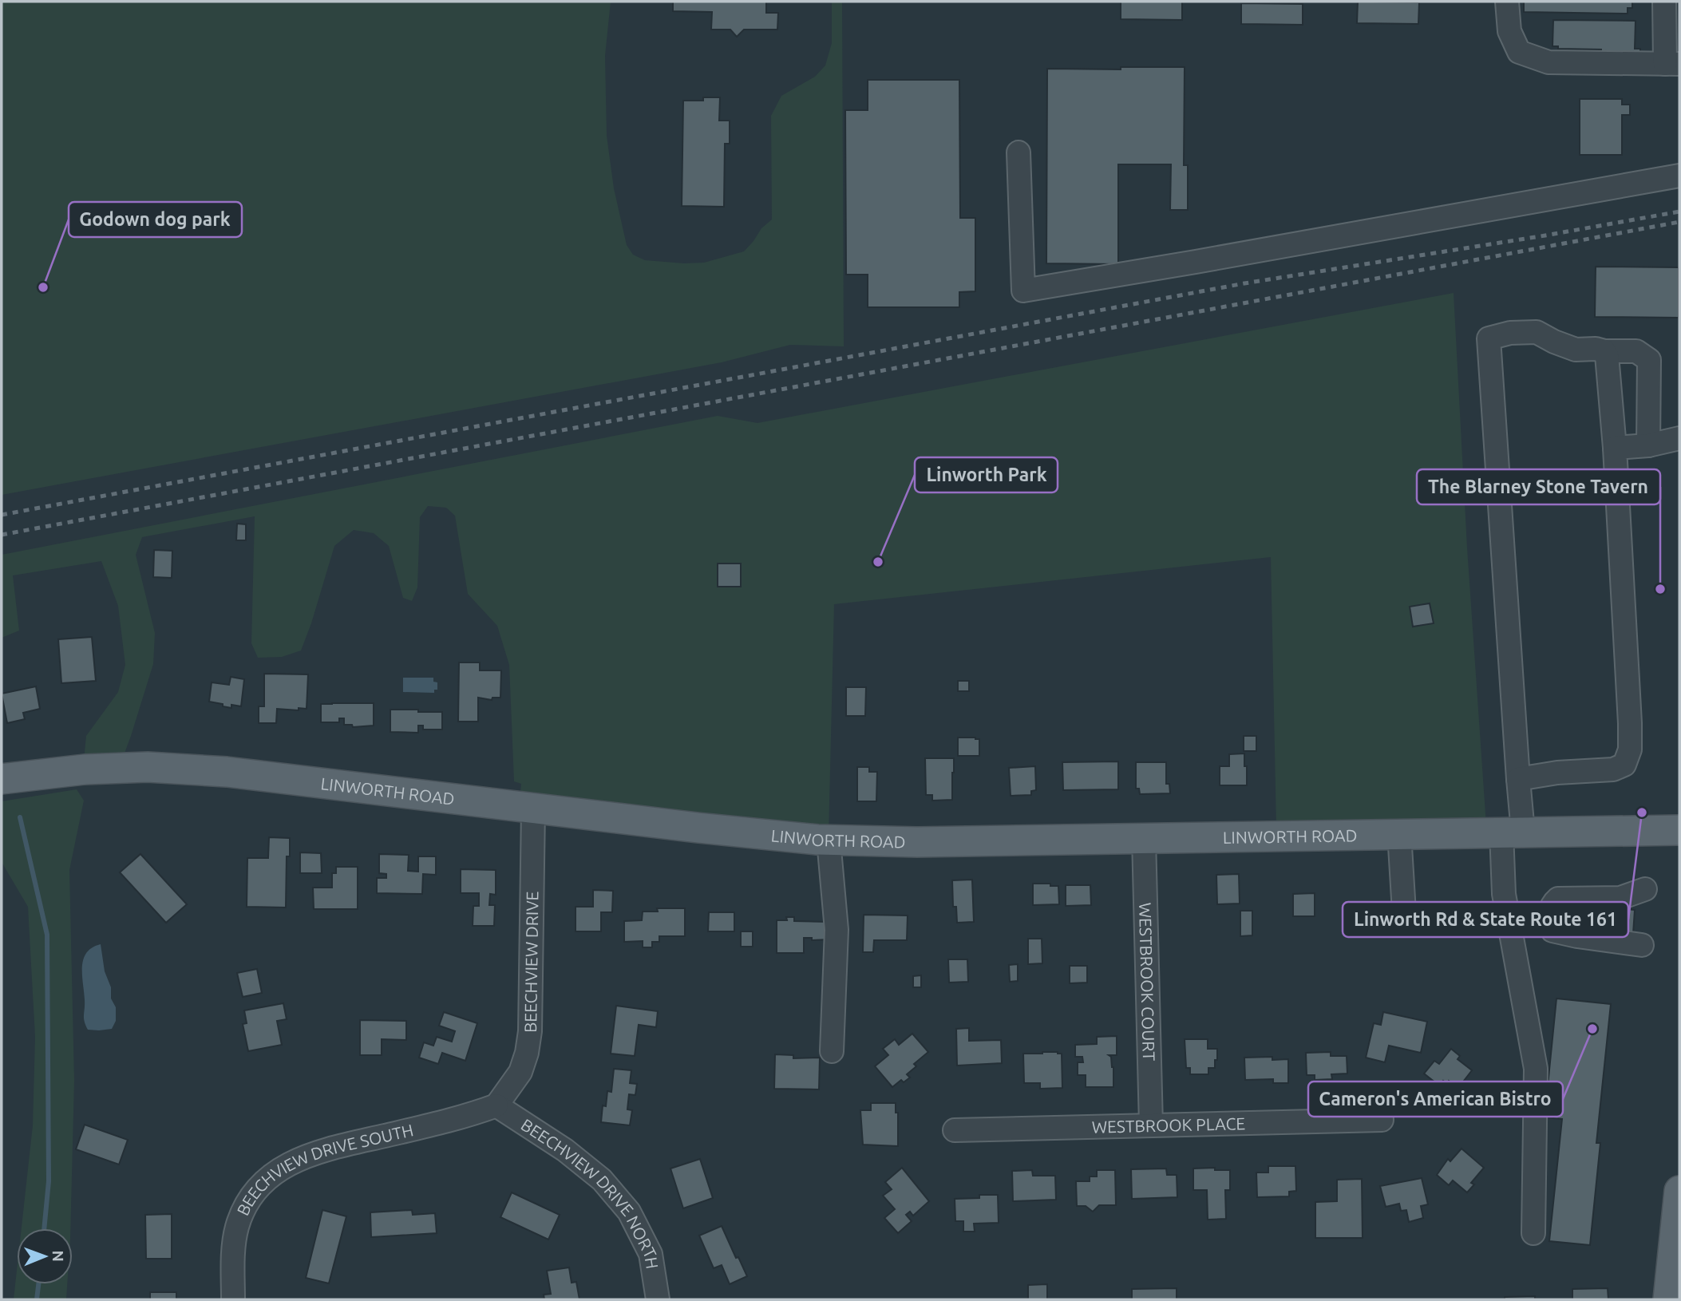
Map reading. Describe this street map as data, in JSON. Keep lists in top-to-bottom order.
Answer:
{
  "streets": {
    "main road": ["LINWORTH ROAD"],
    "street": [
      "BEECHVIEW DRIVE",
      "WESTBROOK COURT",
      "WESTBROOK PLACE",
      "BEECHVIEW DRIVE SOUTH",
      "BEECHVIEW DRIVE NORTH"
    ]
  },
  "crossings": [
    ["LINWORTH ROAD", "BEECHVIEW DRIVE"],
    ["LINWORTH ROAD", "WESTBROOK COURT"],
    ["BEECHVIEW DRIVE", "BEECHVIEW DRIVE SOUTH"],
    ["BEECHVIEW DRIVE", "BEECHVIEW DRIVE NORTH"],
    ["WESTBROOK COURT", "WESTBROOK PLACE"],
    ["BEECHVIEW DRIVE SOUTH", "BEECHVIEW DRIVE NORTH"]
  ],
  "places": [
    "Godown dog park",
    "Linworth Park",
    "The Blarney Stone Tavern",
    "Linworth Rd & State Route 161",
    "Cameron's American Bistro"
  ],
  "north": "right"
}
